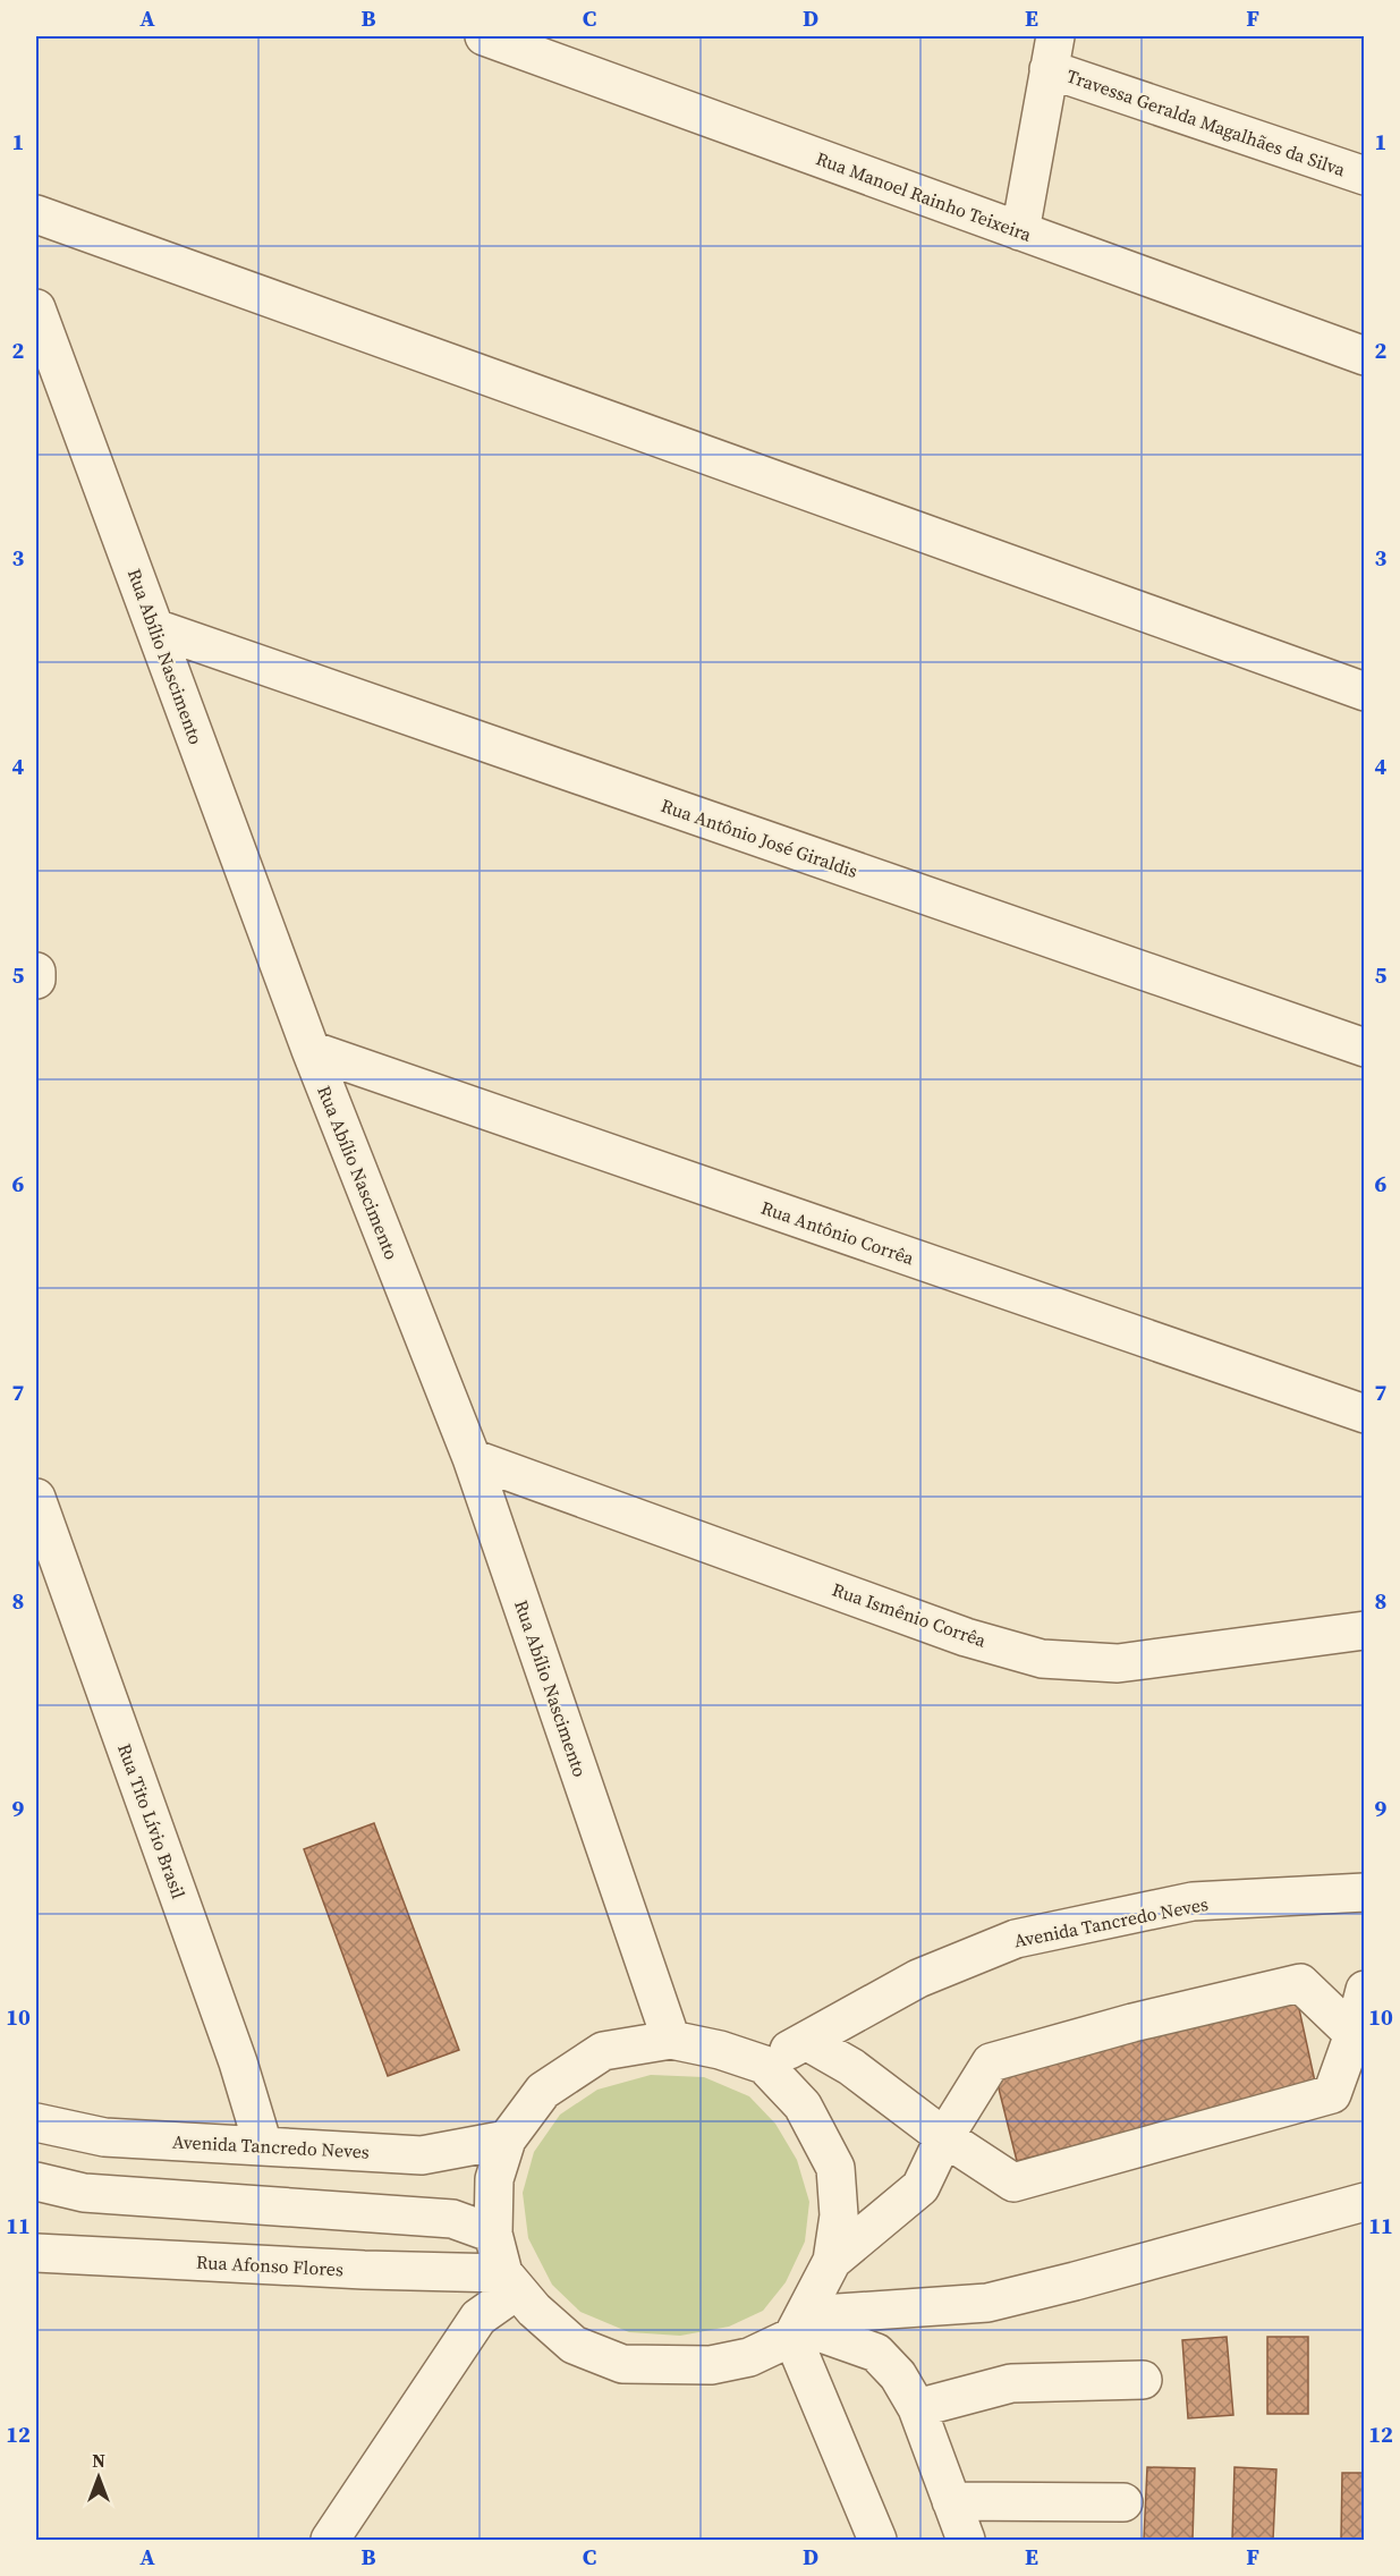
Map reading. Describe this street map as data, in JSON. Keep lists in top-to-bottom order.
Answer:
{
  "streets": {
    "street": [
      "Travessa Geralda Magalhães da Silva",
      "Rua Manoel Rainho Teixeira",
      "Rua Abílio Nascimento",
      "Rua Antônio José Giraldis",
      "Rua Antônio Corrêa",
      "Rua Ismênio Corrêa",
      "Rua Tito Lívio Brasil",
      "Avenida Tancredo Neves",
      "Rua Afonso Flores"
    ]
  },
  "crossings": [
    ["Rua Abílio Nascimento", "Rua Antônio José Giraldis"],
    ["Rua Abílio Nascimento", "Rua Antônio Corrêa"],
    ["Rua Abílio Nascimento", "Rua Ismênio Corrêa"],
    ["Rua Tito Lívio Brasil", "Avenida Tancredo Neves"]
  ],
  "north": "top",
  "grid": {
    "columns": [
      "A",
      "B",
      "C",
      "D",
      "E",
      "F"
    ],
    "rows": [
      "1",
      "2",
      "3",
      "4",
      "5",
      "6",
      "7",
      "8",
      "9",
      "10",
      "11",
      "12"
    ]
  }
}
